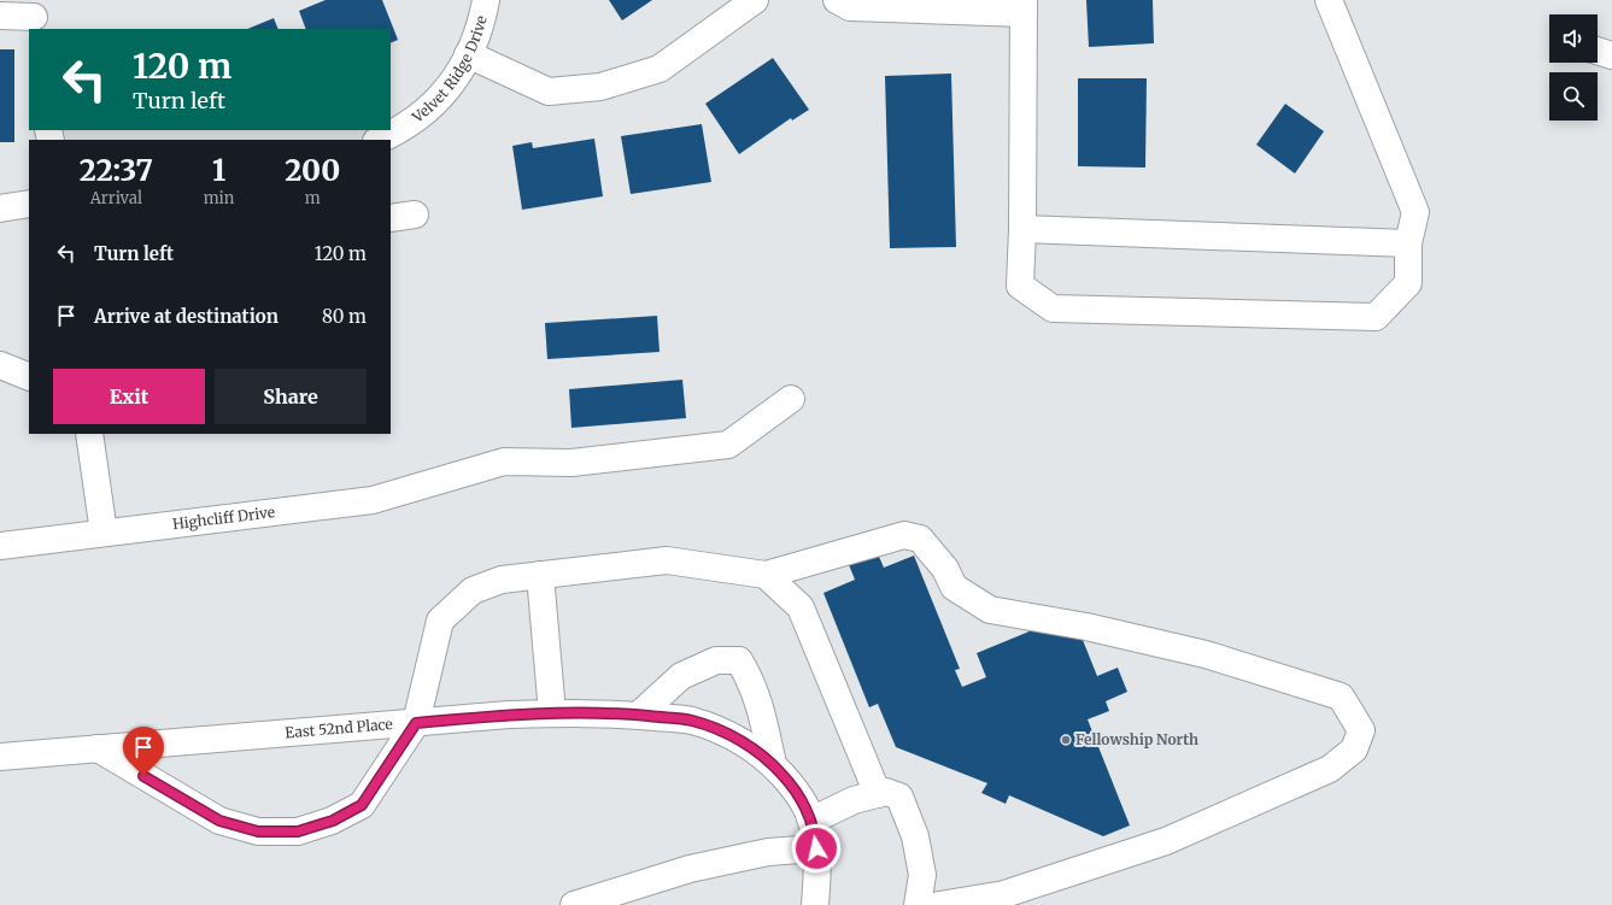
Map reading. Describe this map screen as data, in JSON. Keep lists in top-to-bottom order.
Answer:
{
  "streets": {
    "street": ["Velvet Ridge Drive", "Highcliff Drive", "East 52nd Place"]
  },
  "places": ["Fellowship North"],
  "page": {
    "turn": ["120 m", "Turn left"],
    "eta": [
      "22:37",
      "Arrival",
      "1",
      "min",
      "200",
      "m"
    ],
    "list": [
      {
        "name": "Turn left",
        "value": "120 m"
      },
      {
        "name": "Arrive at destination",
        "value": "80 m"
      }
    ],
    "buttons": ["Exit", "Share"]
  }
}
